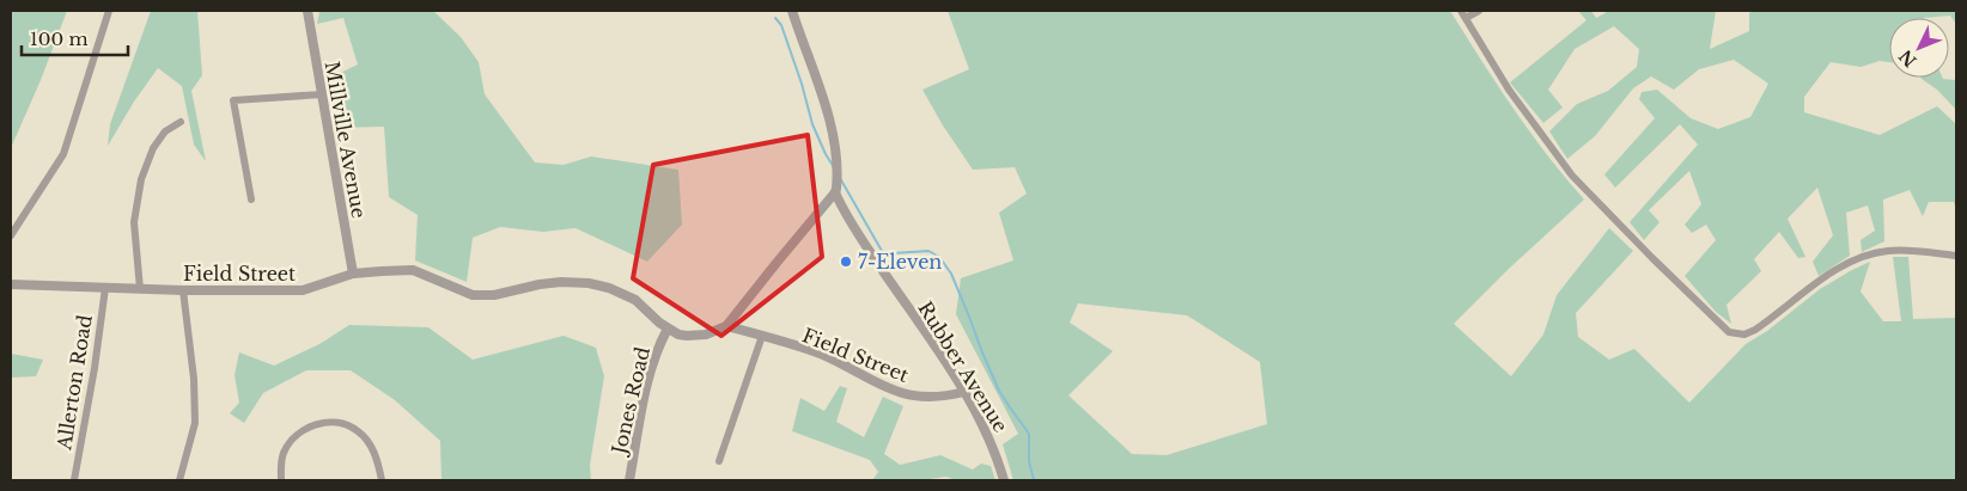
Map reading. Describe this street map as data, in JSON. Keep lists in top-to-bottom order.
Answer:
{
  "streets": {
    "street": [
      "Millville Avenue",
      "Field Street",
      "Rubber Avenue",
      "Allerton Road",
      "Jones Road"
    ]
  },
  "crossings": [
    ["Millville Avenue", "Field Street"],
    ["Field Street", "Rubber Avenue"],
    ["Field Street", "Allerton Road"],
    ["Field Street", "Jones Road"]
  ],
  "places": ["7-Eleven"],
  "scale_bar": "100 m",
  "north": "bottom left"
}
